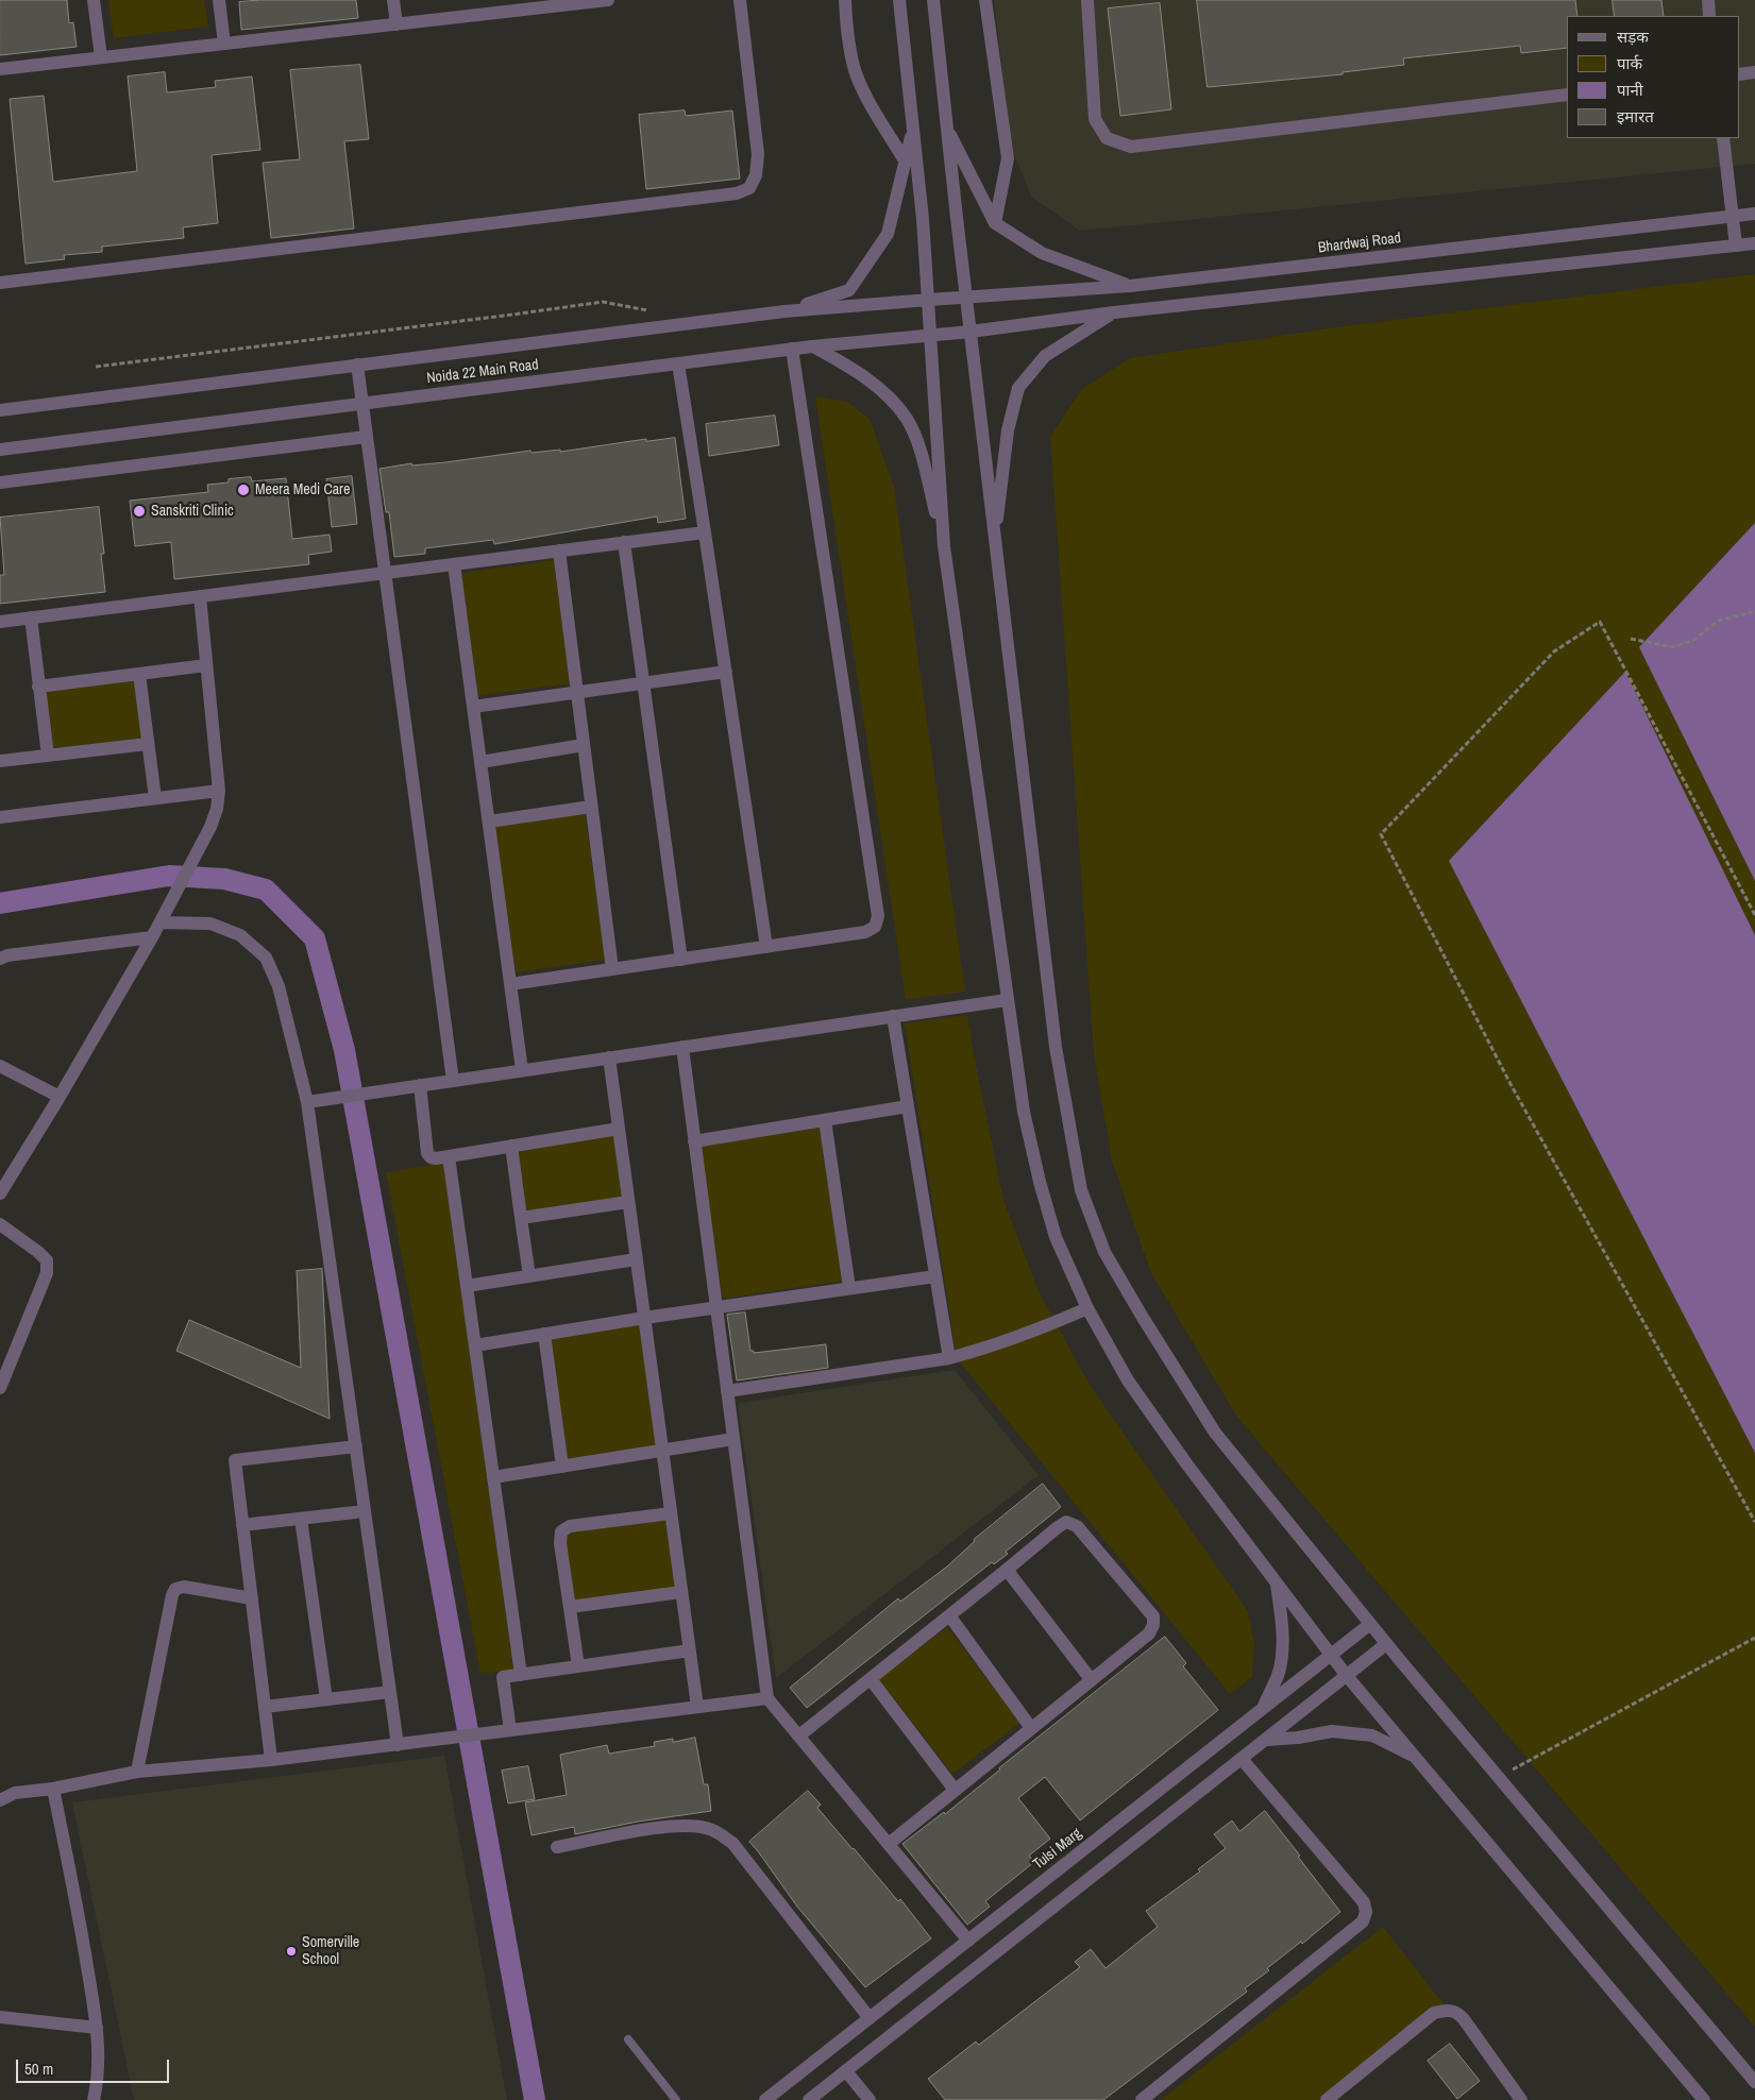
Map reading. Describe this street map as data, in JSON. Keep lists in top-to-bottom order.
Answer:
{
  "streets": {
    "street": ["Bhardwaj Road", "Noida 22 Main Road", "Tulsi Marg"]
  },
  "crossings": [
    ["Bhardwaj Road", "Noida 22 Main Road"]
  ],
  "places": ["Meera Medi Care", "Sanskriti Clinic", "Somerville School"],
  "legend": [
    "सड़क",
    "पार्क",
    "पानी",
    "इमारत"
  ],
  "scale_bar": "50 m"
}
